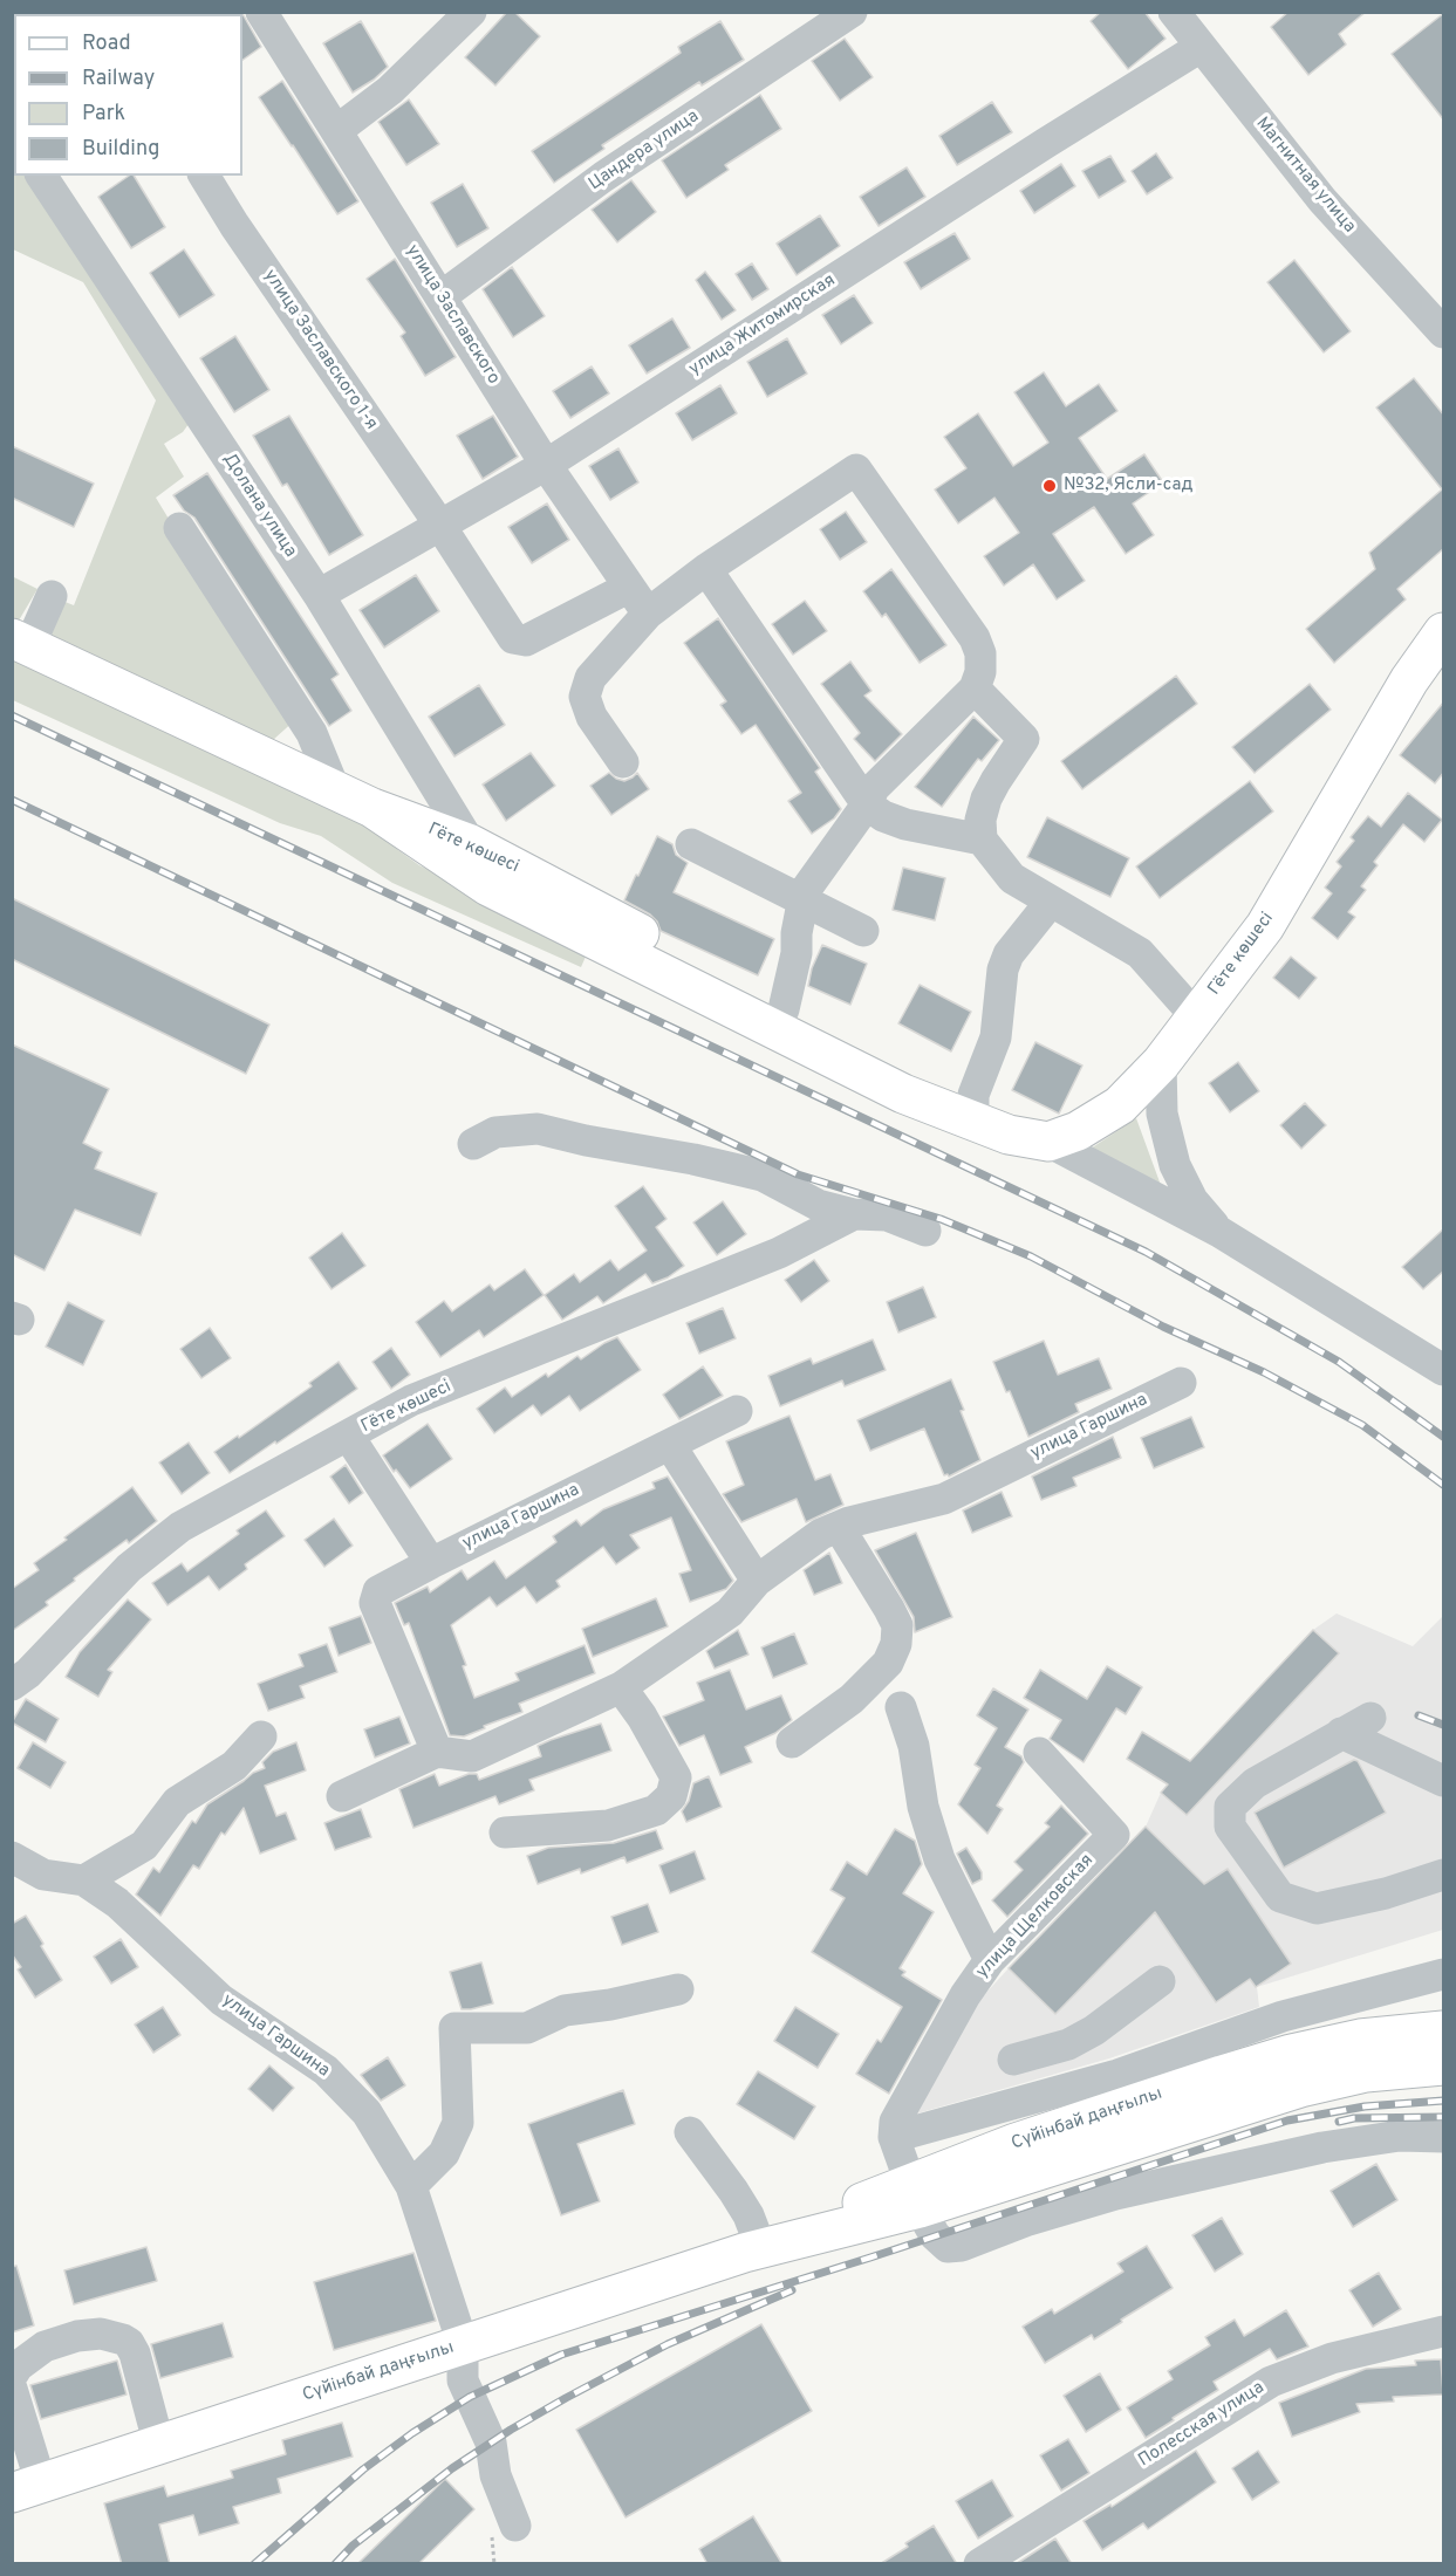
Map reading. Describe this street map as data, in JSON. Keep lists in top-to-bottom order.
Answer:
{
  "streets": {
    "main road": ["Гёте көшесі", "Сүйінбай даңғылы"],
    "street": [
      "Цандера улица",
      "Магнитная улица",
      "улица Заславского",
      "улица Житомирская",
      "улица Заславского 1-я",
      "Долана улица",
      "улица Гаршина",
      "улица Щелковская",
      "Полесская улица"
    ]
  },
  "crossings": [
    ["Цандера улица", "улица Заславского"],
    ["Магнитная улица", "улица Житомирская"],
    ["улица Заславского", "улица Житомирская"],
    ["улица Заславского", "улица Заславского 1-я"],
    ["улица Житомирская", "улица Заславского 1-я"],
    ["улица Житомирская", "Долана улица"],
    ["Долана улица", "Гёте көшесі"],
    ["улица Гаршина", "Сүйінбай даңғылы"]
  ],
  "places": ["№32, Ясли-сад"],
  "legend": [
    "Road",
    "Railway",
    "Park",
    "Building"
  ]
}
